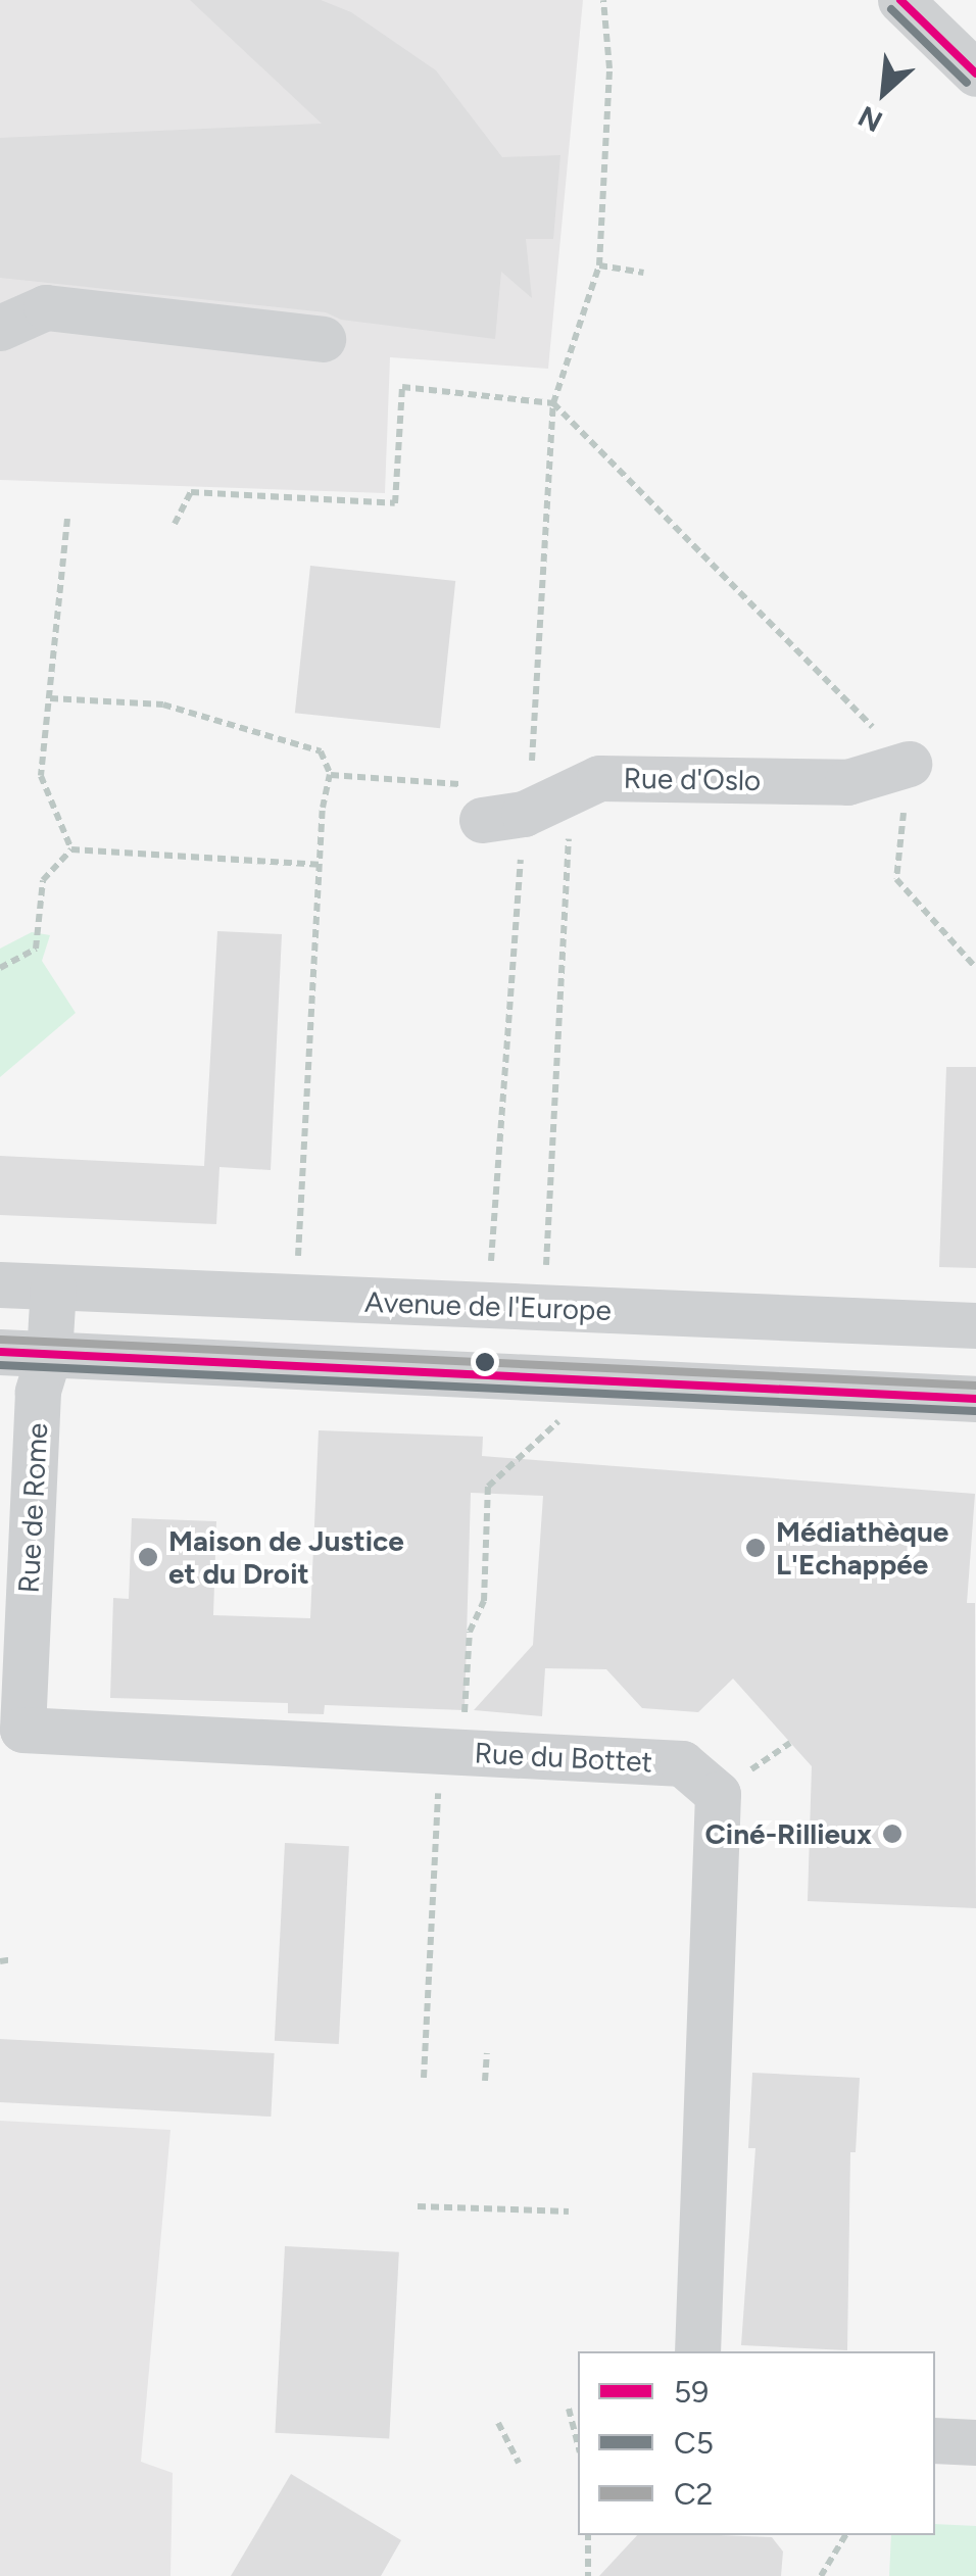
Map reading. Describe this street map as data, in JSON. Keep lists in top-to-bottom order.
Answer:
{
  "streets": {
    "street": [
      "Rue d'Oslo",
      "Avenue de l'Europe",
      "Rue de Rome",
      "Rue du Bottet"
    ]
  },
  "crossings": [
    ["Avenue de l'Europe", "Rue de Rome"],
    ["Rue de Rome", "Rue du Bottet"]
  ],
  "places": ["Médiathèque L'Echappée", "Maison de Justice et du Droit", "Ciné-Rillieux"],
  "lines": ["transit line 59", "transit line C5", "transit line C2"],
  "legend": ["59", "C5", "C2"],
  "north": "bottom left"
}
